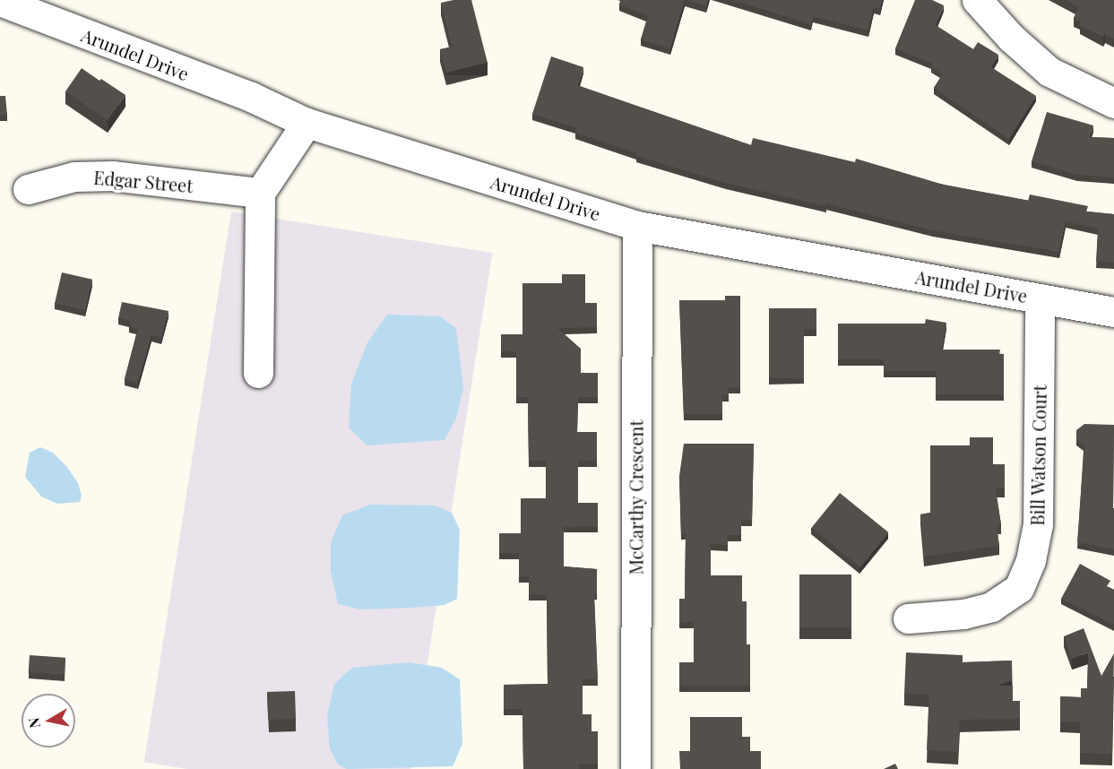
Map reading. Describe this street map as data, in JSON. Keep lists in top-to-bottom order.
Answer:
{
  "streets": {
    "street": [
      "Arundel Drive",
      "Edgar Street",
      "Bill Watson Court",
      "McCarthy Crescent"
    ]
  },
  "crossings": [
    ["Arundel Drive", "Bill Watson Court"],
    ["Arundel Drive", "McCarthy Crescent"]
  ],
  "north": "left"
}
